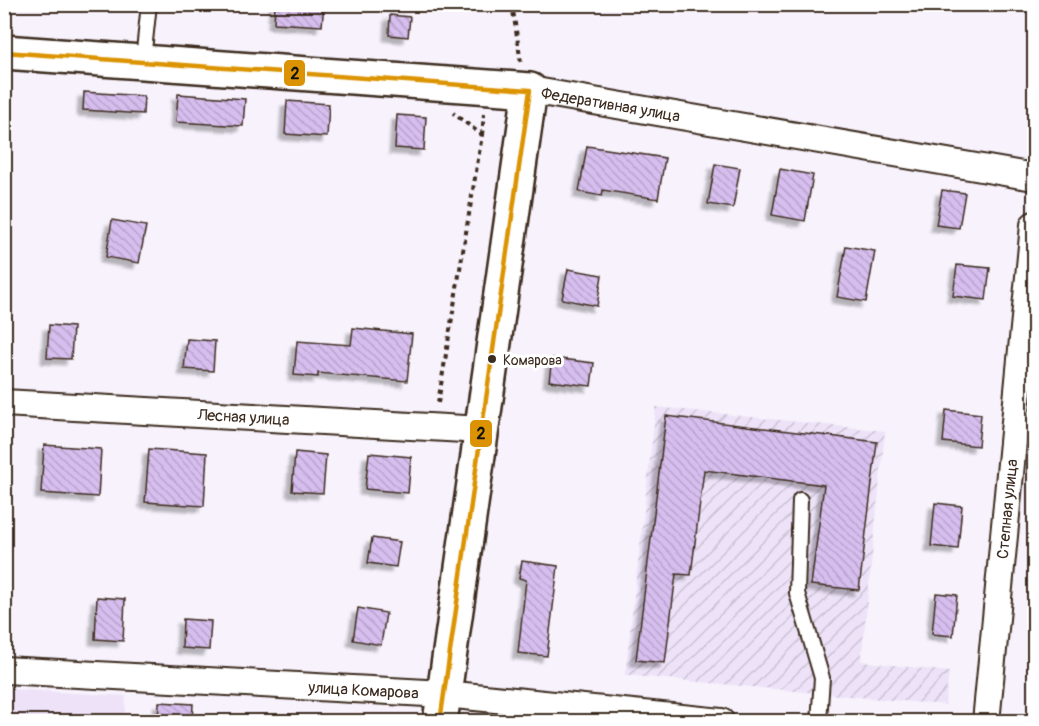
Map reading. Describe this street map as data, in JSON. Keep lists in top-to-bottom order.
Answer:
{
  "streets": {
    "street": [
      "Федеративная улица",
      "Лесная улица",
      "Степная улица",
      "улица Комарова"
    ]
  },
  "places": ["Комарова"],
  "lines": ["transit line 2"]
}
